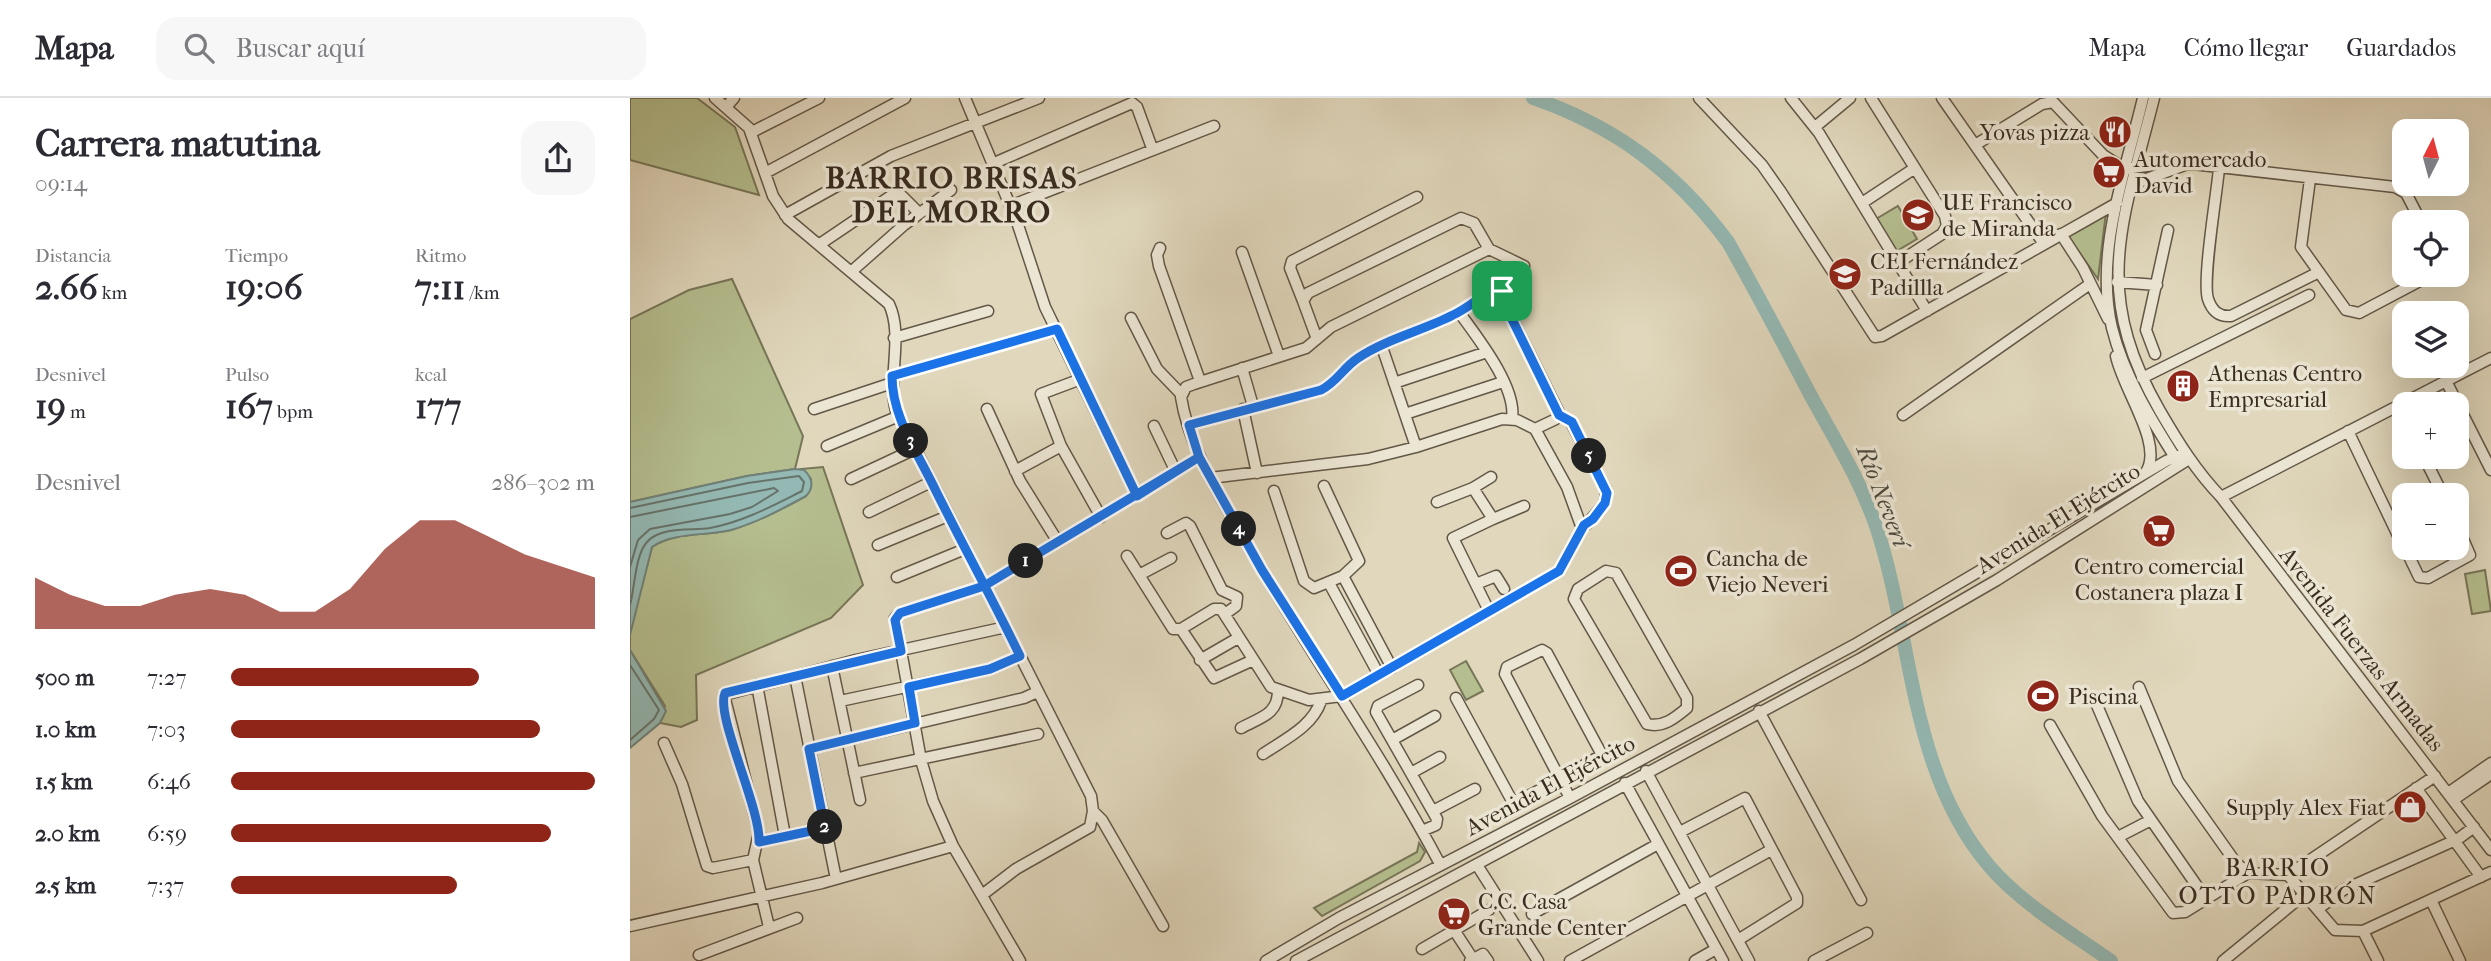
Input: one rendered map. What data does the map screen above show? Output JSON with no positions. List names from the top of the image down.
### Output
{
  "streets": {
    "street": ["Avenida El Ejército", "Avenida Fuerzas Armadas"]
  },
  "crossings": [
    ["Avenida El Ejército", "Avenida Fuerzas Armadas"]
  ],
  "districts": ["BARRIO BRISAS DEL MORRO", "BARRIO OTTO PADRÓN"],
  "water": ["Río Neverí"],
  "places": {
    "restaurant": ["Yovas pizza"],
    "supermarket": ["Automercado David", "Centro comercial Costanera plaza I", "C.C. Casa Grande Center"],
    "school or university": ["UE Francisco de Miranda", "CEI Fernández Padillla"],
    "building": ["Athenas Centro Empresarial"],
    "sports": ["Cancha de Viejo Neveri", "Piscina"],
    "shop": ["Supply Alex Fiat"]
  },
  "north": "top",
  "page": {
    "header": "Mapa",
    "search": "Buscar aquí",
    "nav": ["Mapa", "Cómo llegar", "Guardados"],
    "heading": ["Carrera matutina", "09:14"],
    "map_buttons": ["+", "−"],
    "stats": [
      ["Distancia", "2.66 km"],
      ["Tiempo", "19:06"],
      ["Ritmo", "7:11 /km"],
      ["Desnivel", "19 m"],
      ["Pulso", "167 bpm"],
      ["kcal", "177"]
    ],
    "pins": [
      "3",
      "5",
      "4",
      "1",
      "2"
    ],
    "chart": ["Desnivel", "286–302 m"],
    "list": [
      {
        "name": "500 m",
        "note": "7:27"
      },
      {
        "name": "1.0 km",
        "note": "7:03"
      },
      {
        "name": "1.5 km",
        "note": "6:46"
      },
      {
        "name": "2.0 km",
        "note": "6:59"
      },
      {
        "name": "2.5 km",
        "note": "7:37"
      }
    ]
  }
}
